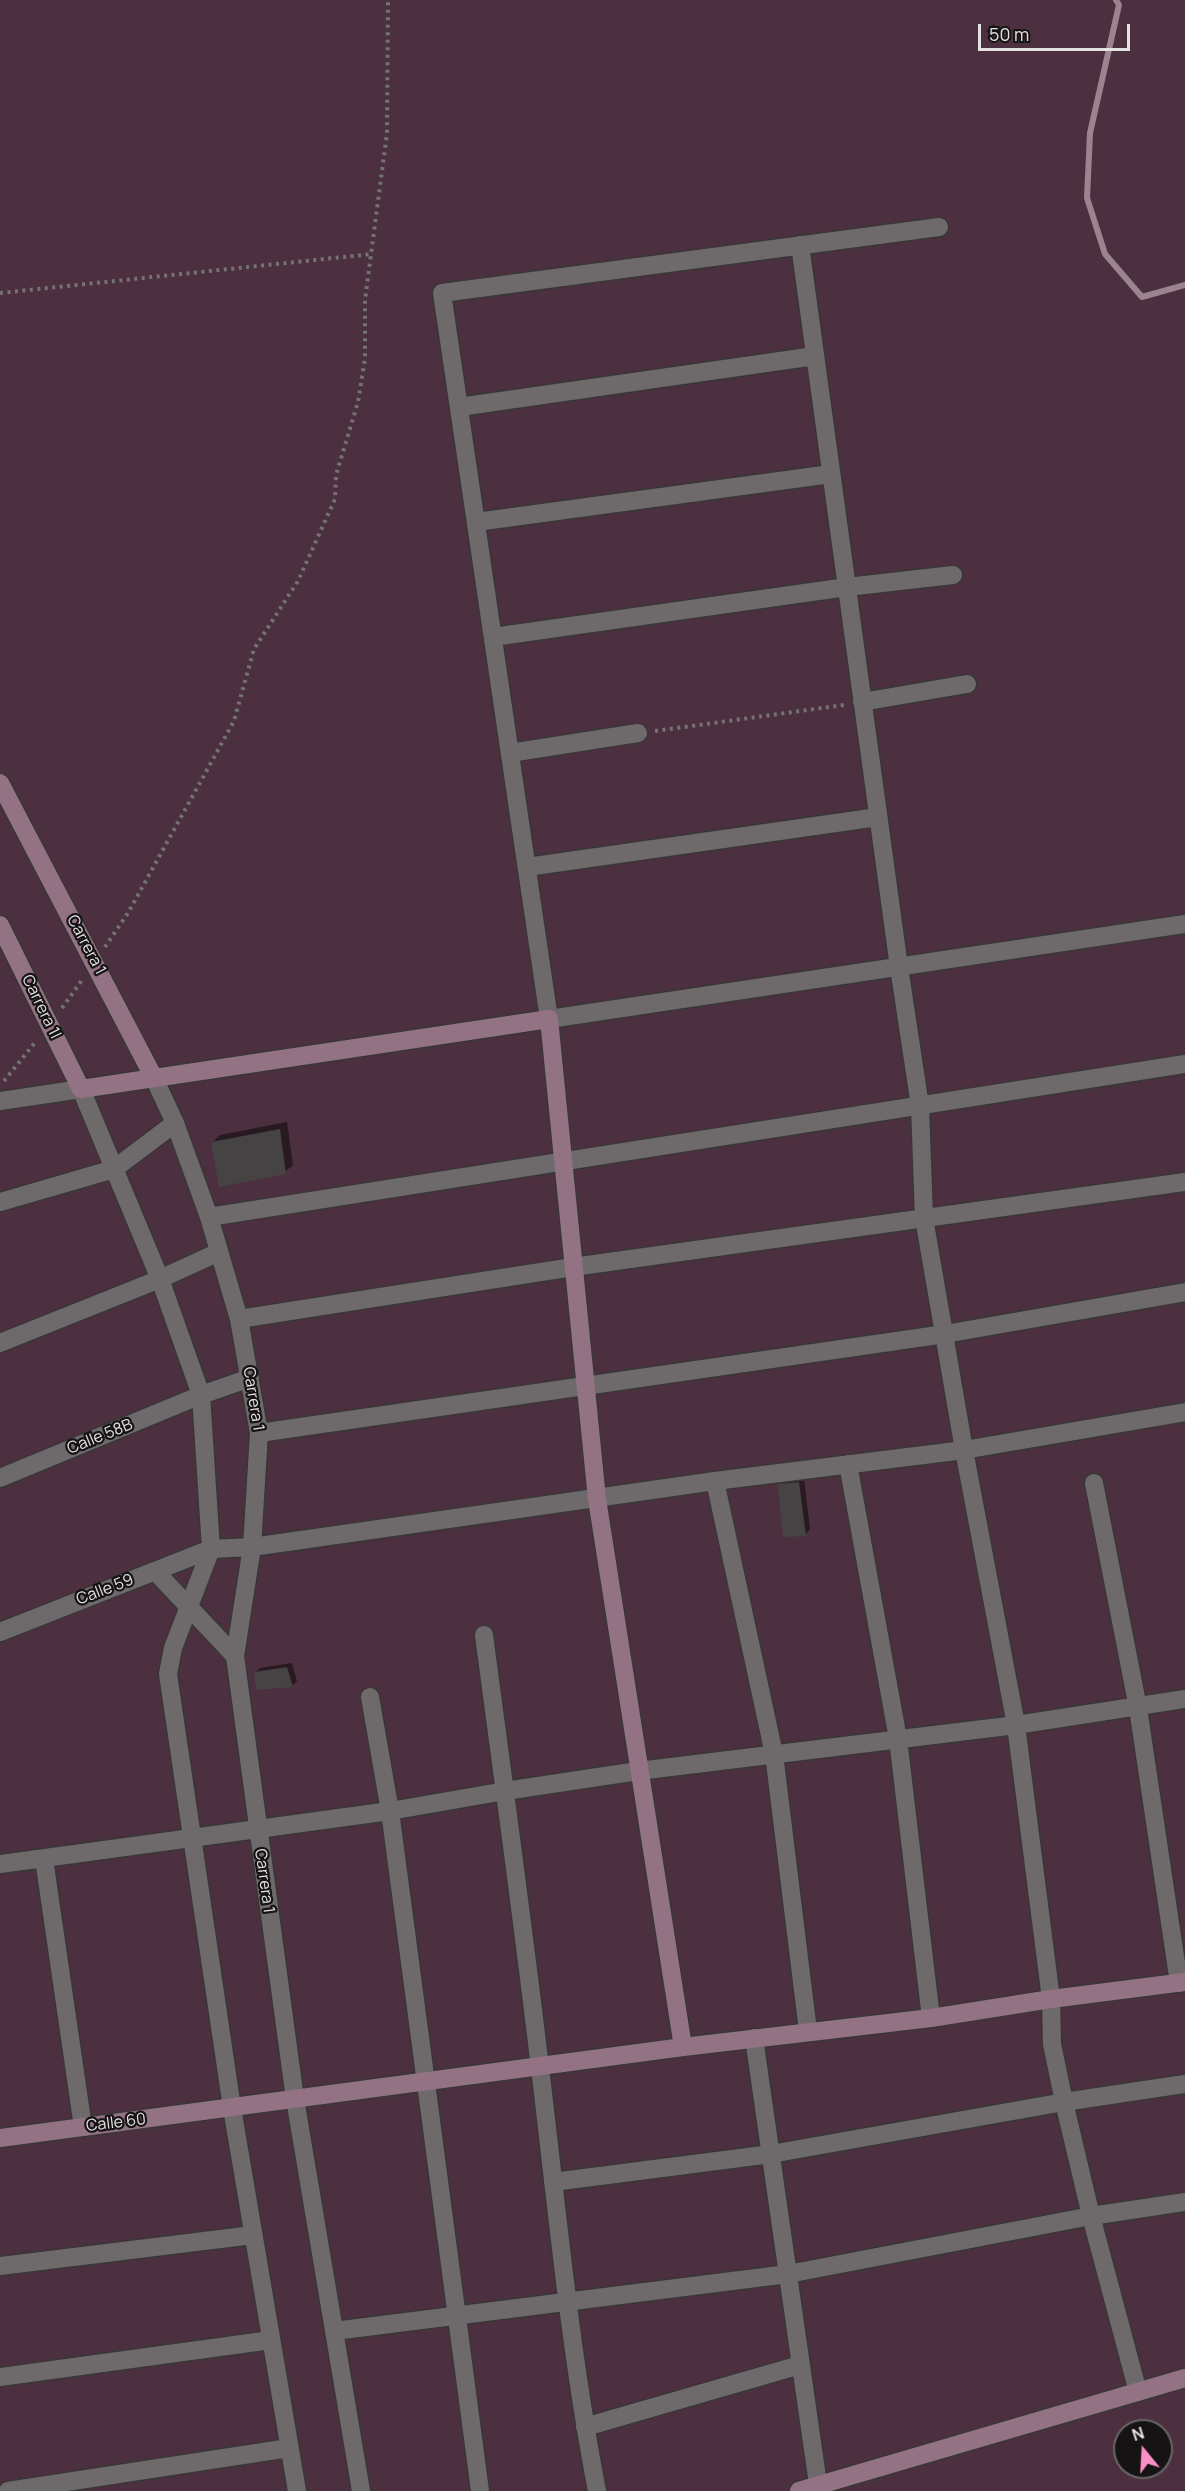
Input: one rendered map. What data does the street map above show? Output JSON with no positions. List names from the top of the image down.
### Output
{
  "streets": {
    "street": [
      "Carrera 1",
      "Carrera 1|",
      "Calle 58B",
      "Calle 59",
      "Calle 60"
    ]
  },
  "crossings": [
    ["Carrera 1", "Calle 58B"],
    ["Carrera 1", "Calle 59"],
    ["Carrera 1", "Calle 60"]
  ],
  "scale_bar": "50 m",
  "north": "top"
}
